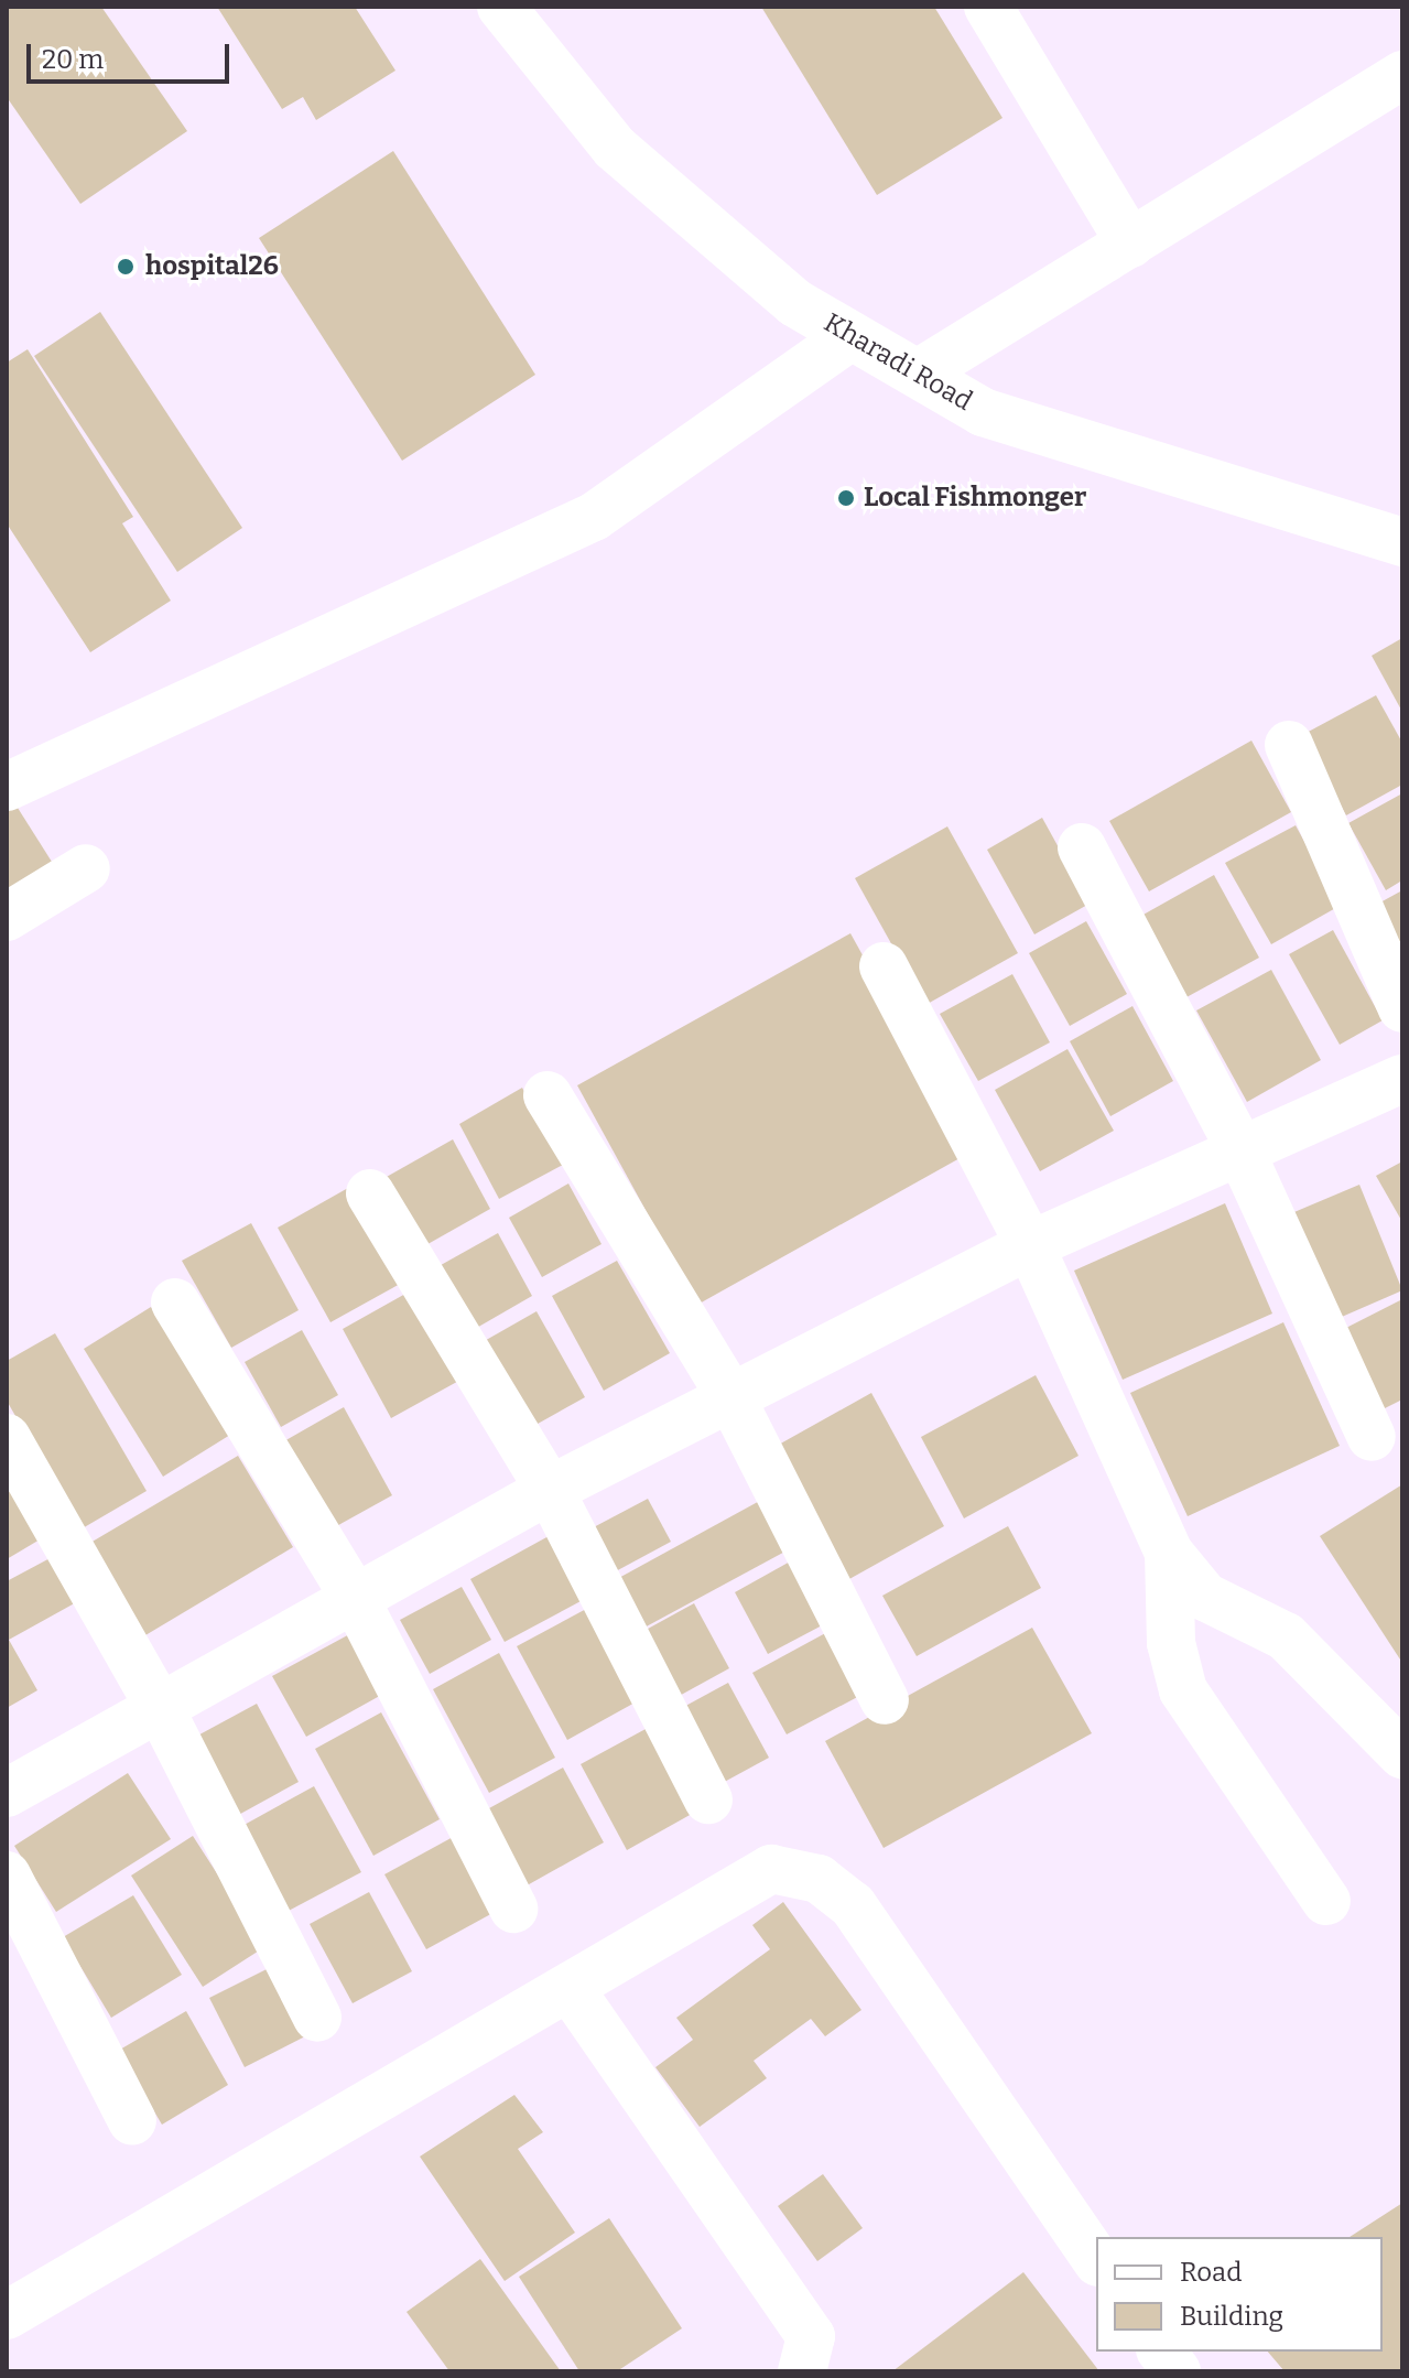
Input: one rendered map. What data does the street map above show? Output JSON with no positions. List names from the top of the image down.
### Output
{
  "streets": {
    "street": ["Kharadi Road"]
  },
  "places": ["hospital26", "Local Fishmonger"],
  "legend": ["Road", "Building"],
  "scale_bar": "20 m"
}
